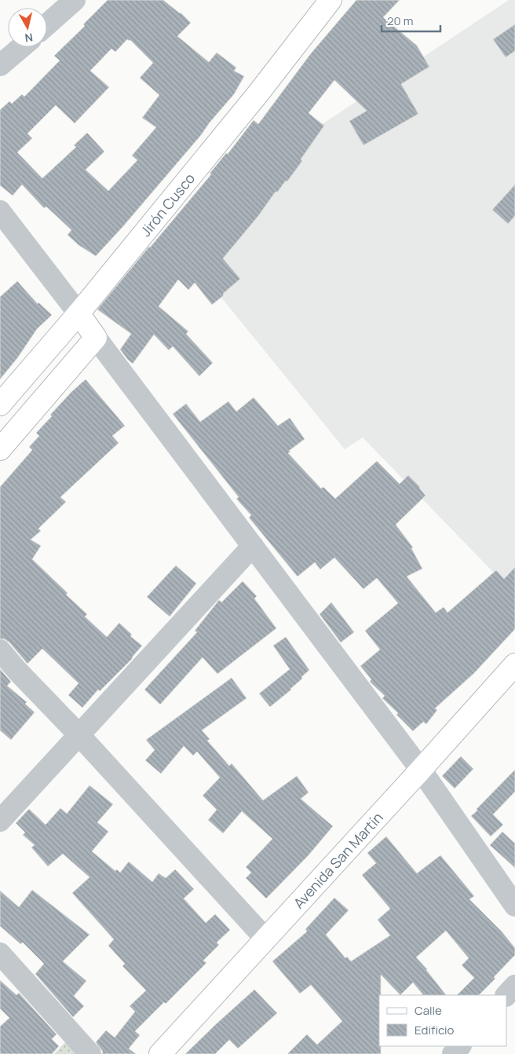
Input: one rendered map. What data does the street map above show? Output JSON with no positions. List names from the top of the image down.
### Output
{
  "streets": {
    "main road": ["Jirón Cusco", "Avenida San Martín"]
  },
  "legend": ["Calle", "Edificio"],
  "scale_bar": "20 m",
  "north": "bottom"
}
